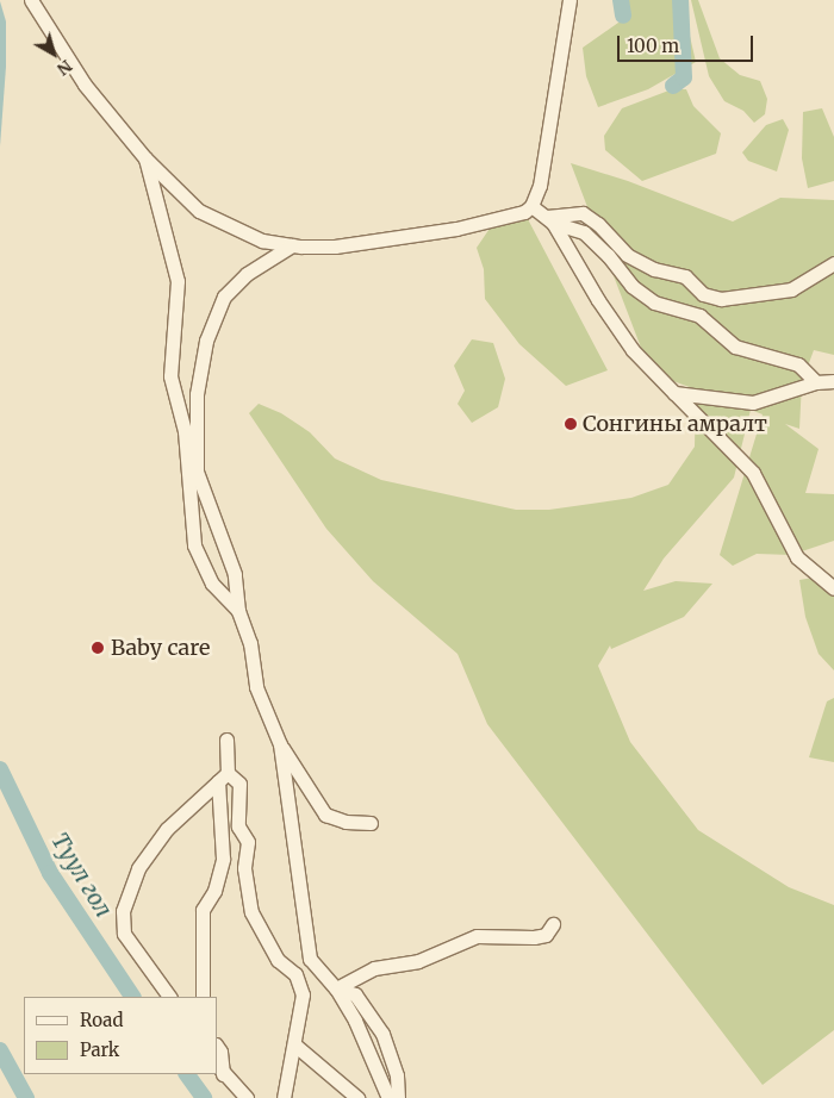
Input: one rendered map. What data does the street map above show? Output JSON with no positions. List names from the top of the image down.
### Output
{
  "water": ["Туул гол"],
  "places": ["Сонгины амралт", "Baby care"],
  "legend": ["Road", "Park"],
  "scale_bar": "100 m",
  "north": "bottom right"
}
